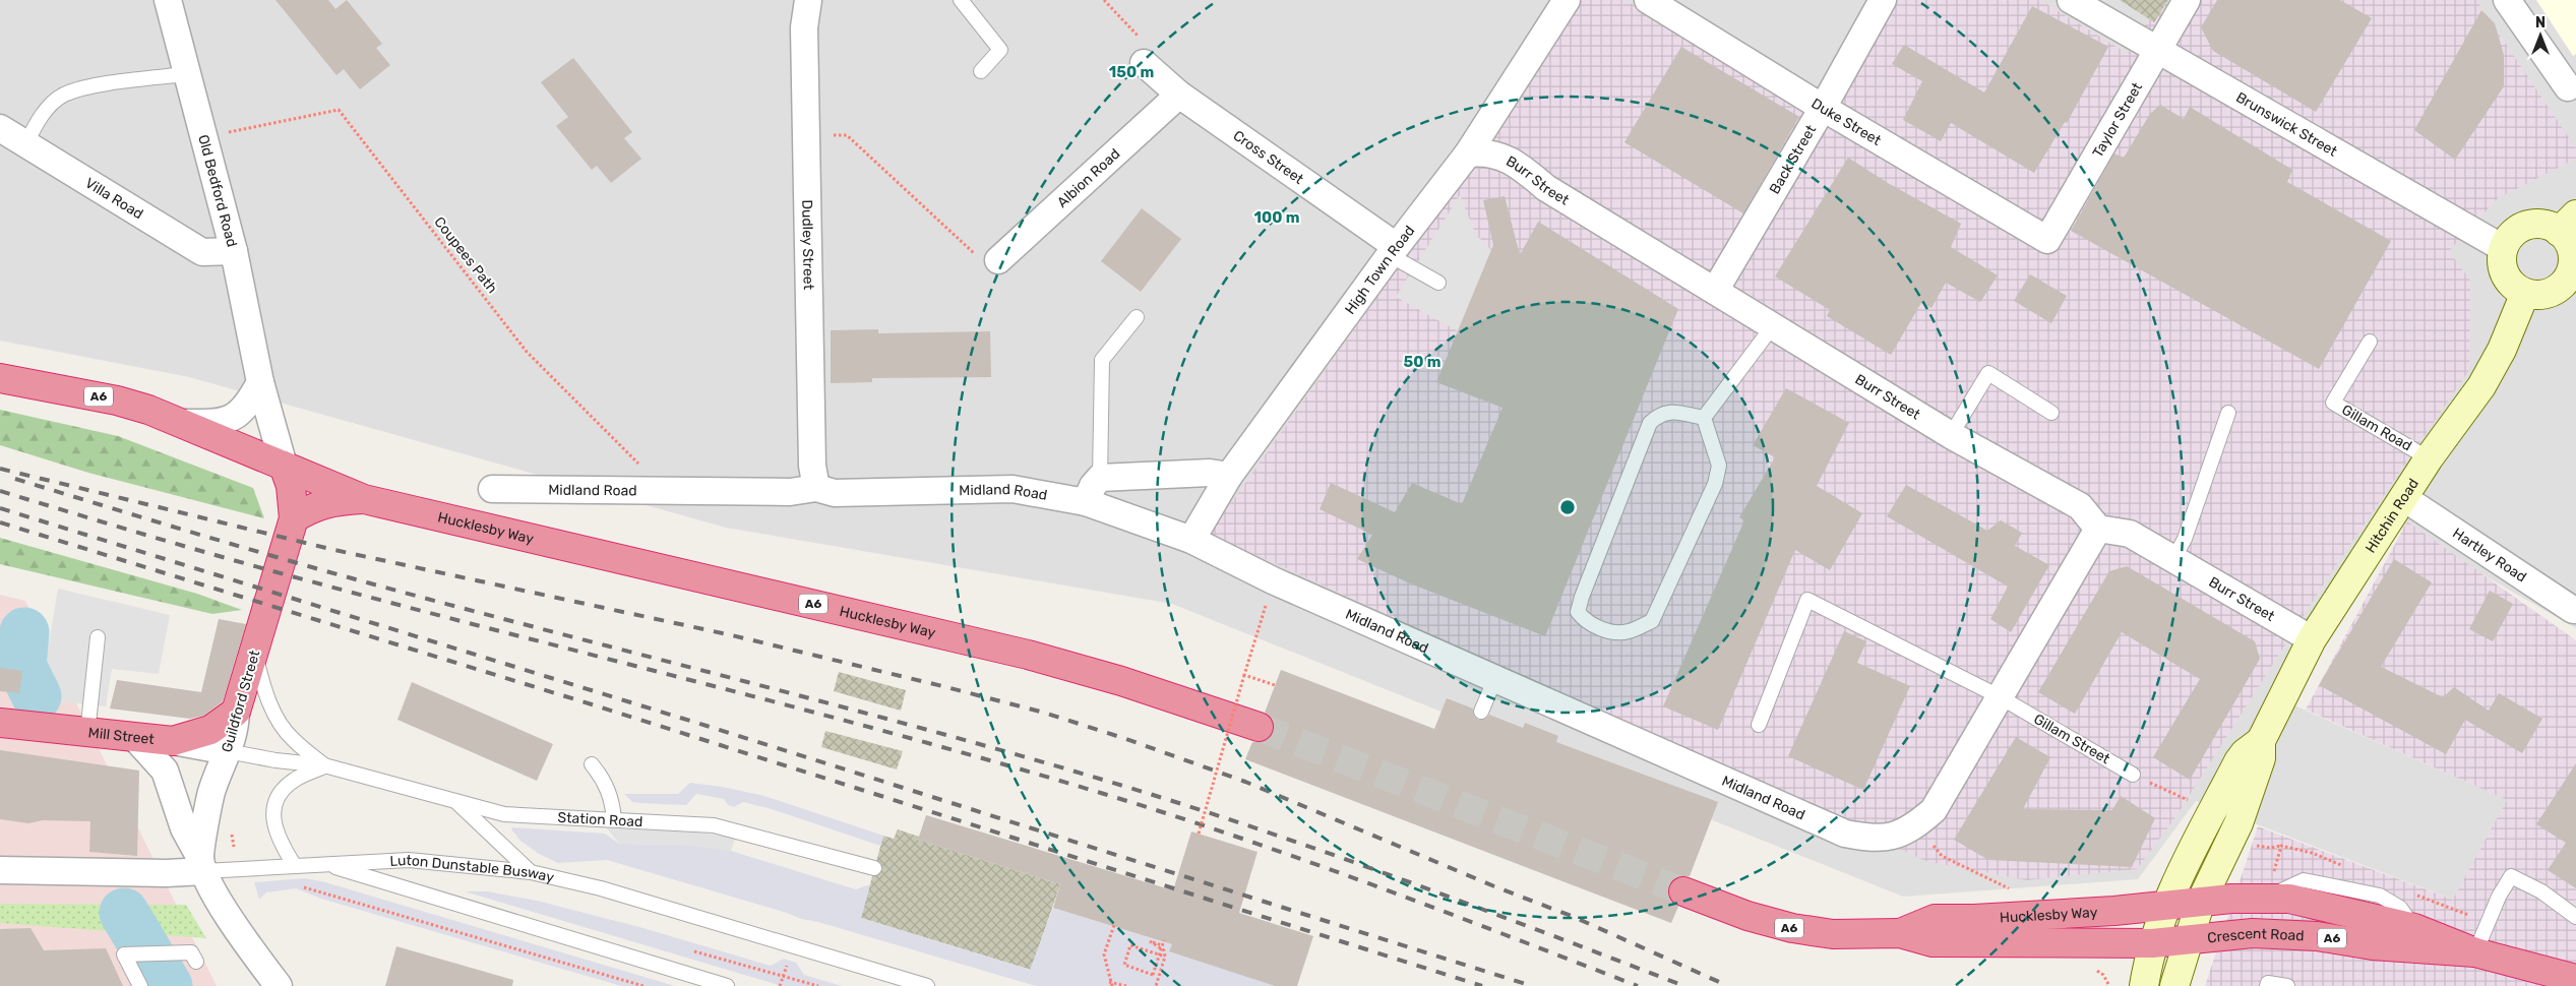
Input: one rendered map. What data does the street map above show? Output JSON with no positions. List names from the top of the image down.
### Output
{
  "streets": {
    "highway": [
      "A6",
      "Hucklesby Way",
      "Guildford Street",
      "Mill Street",
      "Crescent Road"
    ],
    "street": [
      "Taylor Street",
      "Duke Street",
      "Brunswick Street",
      "Cross Street",
      "Back Street",
      "Albion Road",
      "Burr Street",
      "Old Bedford Road",
      "Villa Road",
      "Dudley Street",
      "High Town Road",
      "Midland Road",
      "Hitchin Road",
      "Hartley Road",
      "Station Road",
      "Luton Dunstable Busway"
    ],
    "lane": ["Gillam Road", "Gillam Street"],
    "path": ["Coupees Path"]
  },
  "crossings": [
    ["Taylor Street", "Duke Street"],
    ["Taylor Street", "Brunswick Street"],
    ["Duke Street", "Back Street"],
    ["Brunswick Street", "Hitchin Road"],
    ["Cross Street", "Albion Road"],
    ["Cross Street", "High Town Road"],
    ["Back Street", "Burr Street"],
    ["Burr Street", "High Town Road"],
    ["Burr Street", "Midland Road"],
    ["Burr Street", "Hitchin Road"],
    ["Old Bedford Road", "Villa Road"],
    ["Old Bedford Road", "A6"],
    ["Old Bedford Road", "Hucklesby Way"],
    ["Old Bedford Road", "Guildford Street"],
    ["Dudley Street", "Midland Road"],
    ["Coupees Path", "Midland Road"],
    ["High Town Road", "Midland Road"],
    ["A6", "Hucklesby Way"],
    ["A6", "Guildford Street"],
    ["Gillam Road", "Hitchin Road"],
    ["Midland Road", "Gillam Street"],
    ["Hitchin Road", "Hucklesby Way"],
    ["Hitchin Road", "Hartley Road"],
    ["Hitchin Road", "Crescent Road"],
    ["Hucklesby Way", "Guildford Street"],
    ["Hucklesby Way", "Crescent Road"],
    ["Guildford Street", "Mill Street"],
    ["Guildford Street", "Station Road"],
    ["Guildford Street", "Luton Dunstable Busway"],
    ["Mill Street", "Station Road"]
  ],
  "north": "top",
  "rings": ["150 m", "100 m", "50 m"]
}
